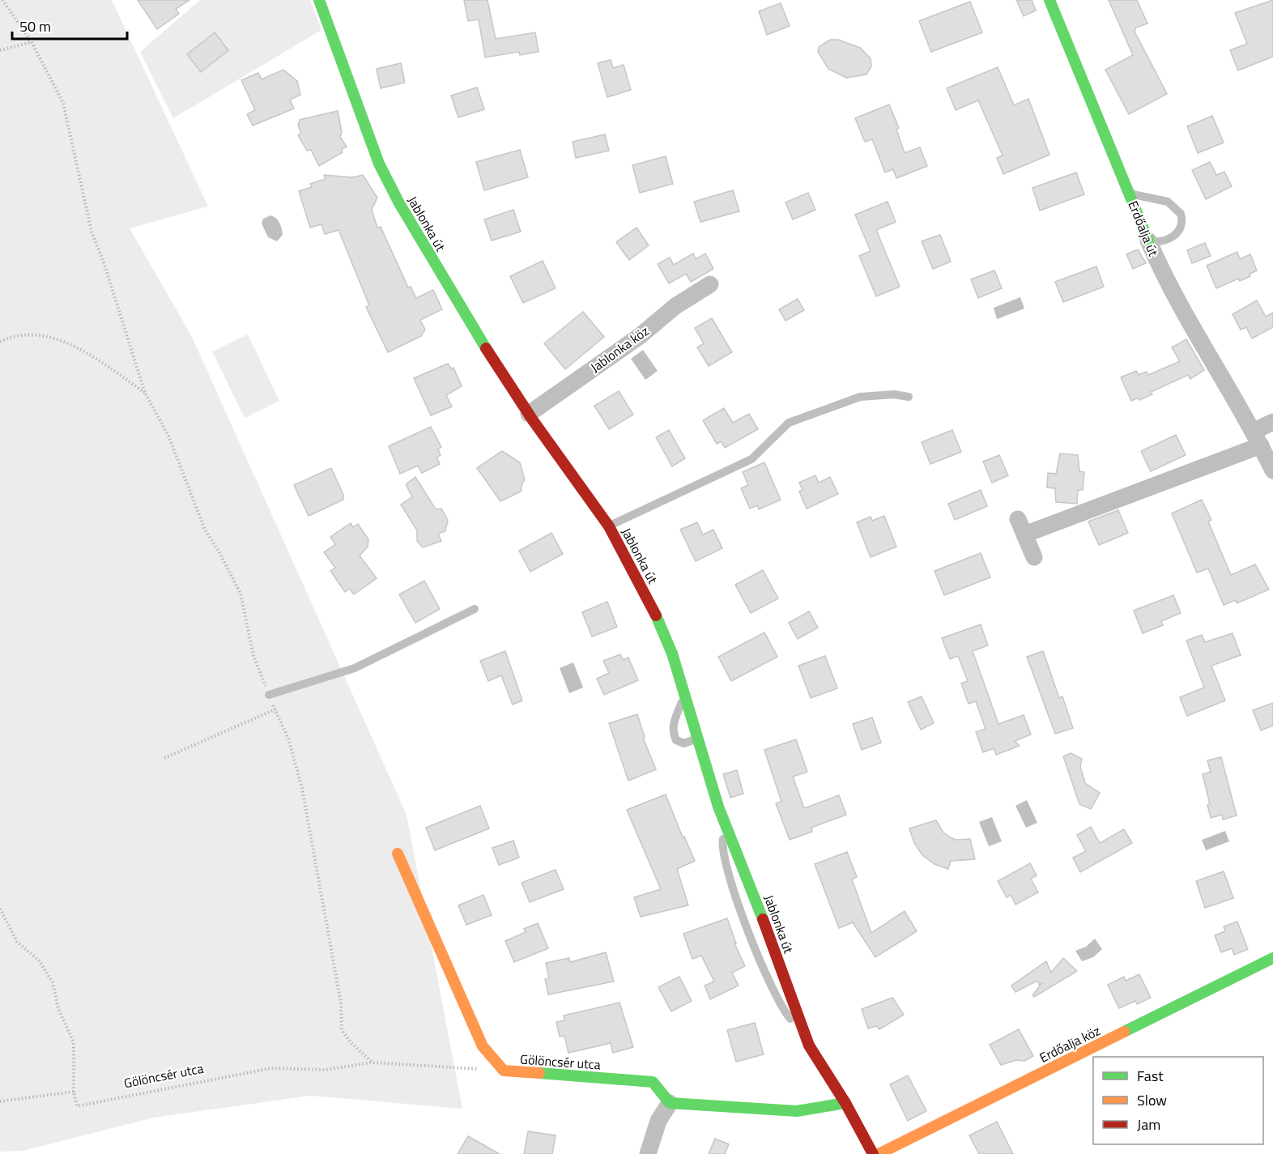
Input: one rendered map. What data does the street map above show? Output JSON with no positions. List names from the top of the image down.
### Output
{
  "streets": {
    "street": [
      "Jablonka út",
      "Erdőalja út",
      "Jablonka köz",
      "Erdőalja köz",
      "Gölöncsér utca"
    ]
  },
  "crossings": [
    ["Jablonka út", "Jablonka köz"]
  ],
  "legend": ["Fast", "Slow", "Jam"],
  "scale_bar": "50 m"
}
